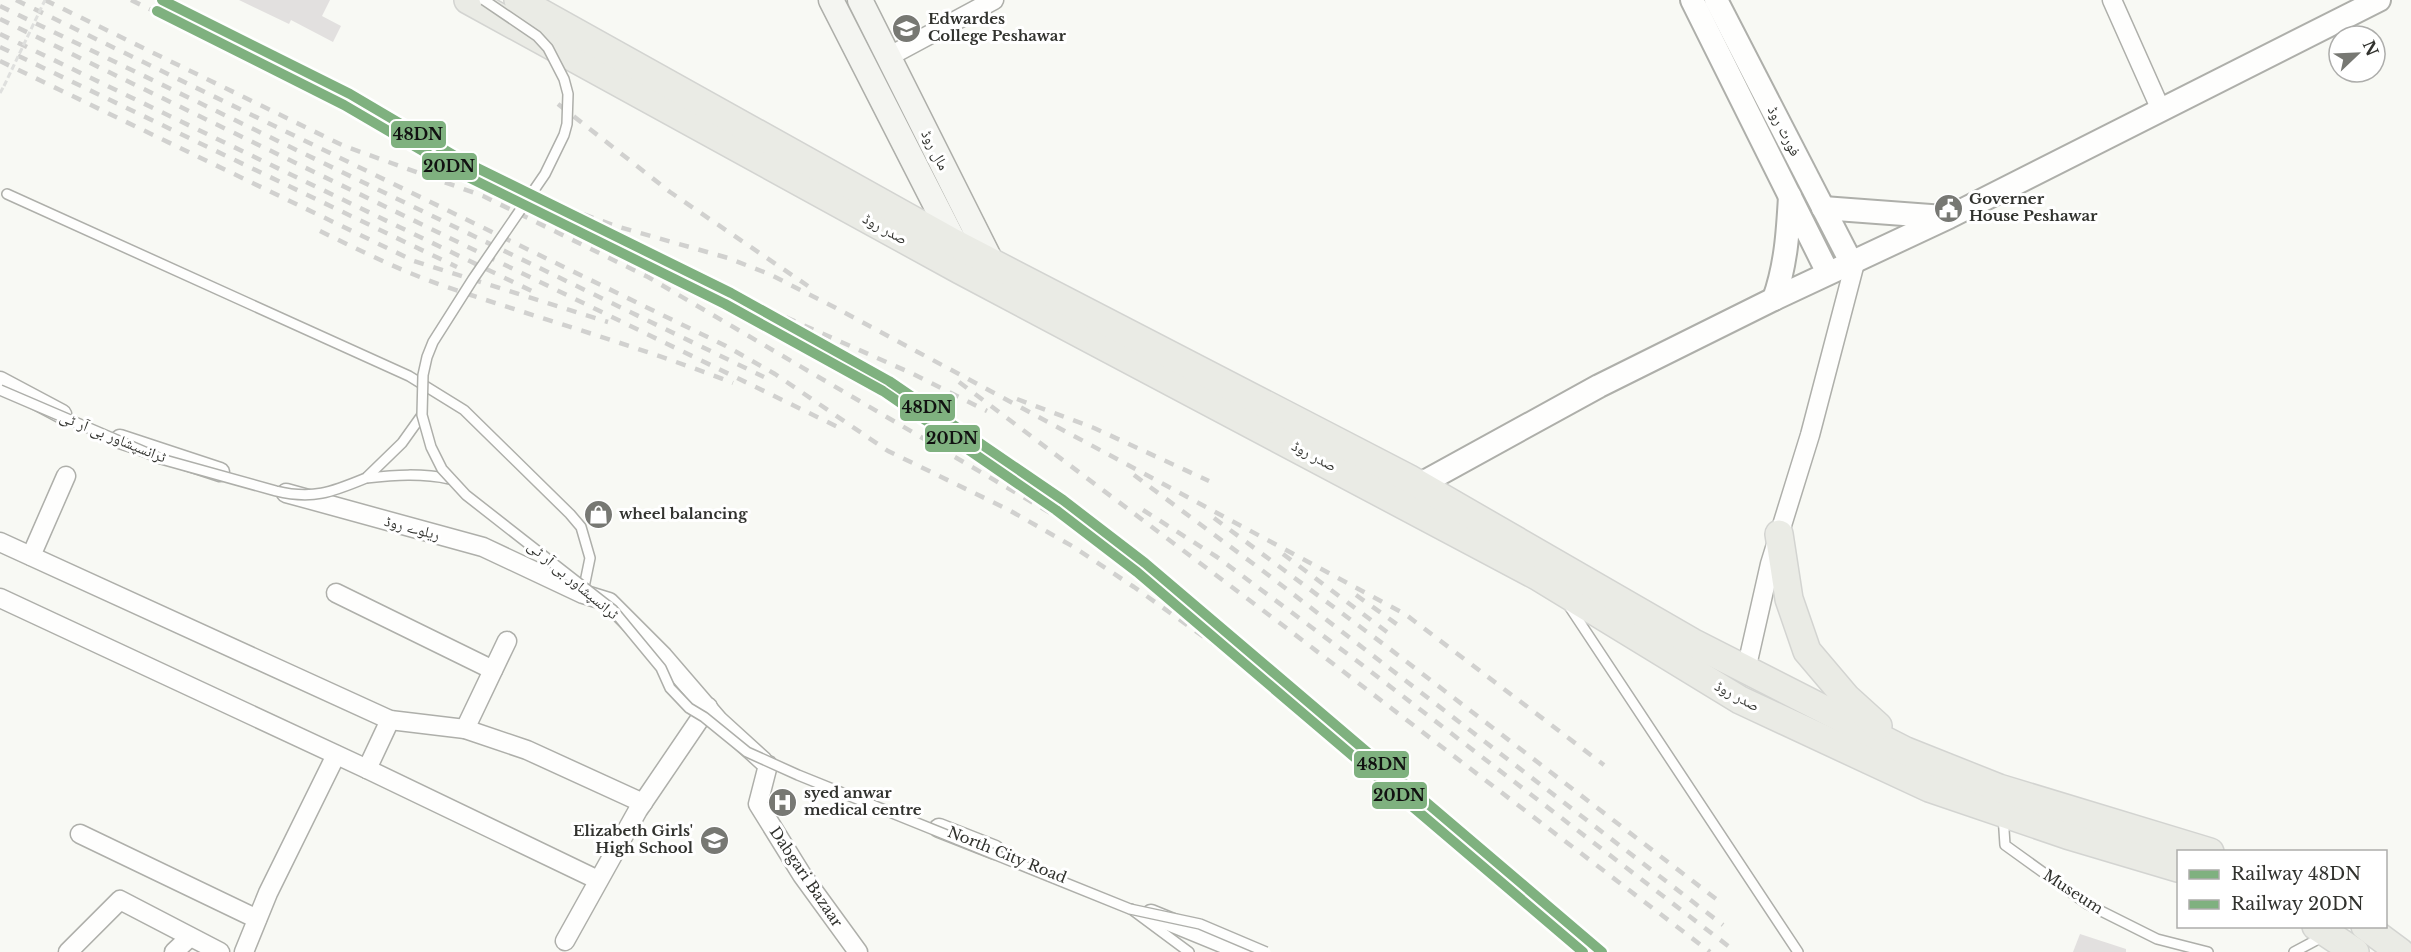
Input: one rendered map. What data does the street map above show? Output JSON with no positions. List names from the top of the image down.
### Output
{
  "streets": {
    "main road": ["مال روڈ", "صدر روڈ"],
    "street": [
      "فورٹ روڈ",
      "ریلوے روڈ",
      "North City Road",
      "Dabgari Bazaar"
    ],
    "lane": ["ٹرانسپشاور بی آر ٹی", "Museum"]
  },
  "crossings": [
    ["مال روڈ", "صدر روڈ"],
    ["صدر روڈ", "Museum"],
    ["ریلوے روڈ", "North City Road"],
    ["ریلوے روڈ", "Dabgari Bazaar"],
    ["North City Road", "Dabgari Bazaar"]
  ],
  "places": {
    "school or university": ["Edwardes College Peshawar", "Elizabeth Girls' High School"],
    "public building": ["Governer House Peshawar"],
    "shop": ["wheel balancing"],
    "hospital": ["syed anwar medical centre"]
  },
  "lines": ["rail line 48DN", "rail line 20DN"],
  "legend": ["Railway 48DN", "Railway 20DN"],
  "north": "top right"
}
